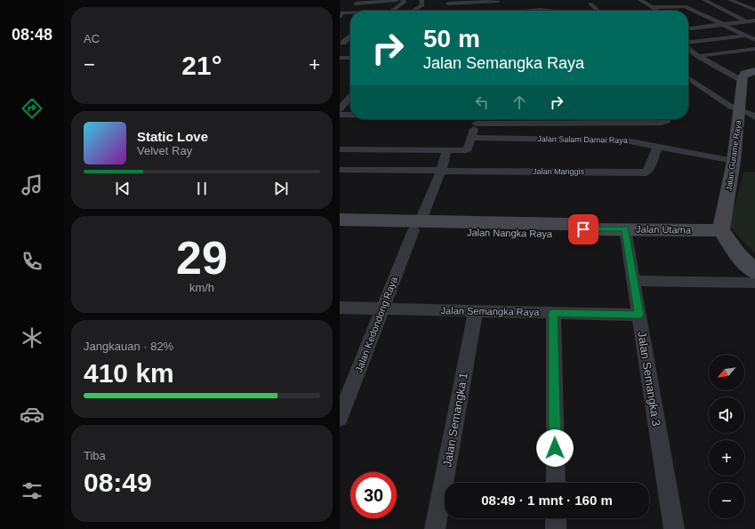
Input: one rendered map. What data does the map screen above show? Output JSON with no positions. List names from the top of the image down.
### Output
{
  "streets": {
    "street": [
      "Jalan Salam Damai Raya",
      "Jalan Gurame Raya",
      "Jalan Manggis",
      "Jalan Utama",
      "Jalan Nangka Raya",
      "Jalan Semangka Raya",
      "Jalan Kedondong Raya",
      "Jalan Semangka 3",
      "Jalan Semangka 1"
    ]
  },
  "crossings": [
    ["Jalan Salam Damai Raya", "Jalan Gurame Raya"],
    ["Jalan Salam Damai Raya", "Jalan Manggis"],
    ["Jalan Gurame Raya", "Jalan Utama"],
    ["Jalan Utama", "Jalan Nangka Raya"],
    ["Jalan Utama", "Jalan Semangka 3"],
    ["Jalan Nangka Raya", "Jalan Kedondong Raya"],
    ["Jalan Semangka Raya", "Jalan Kedondong Raya"],
    ["Jalan Semangka Raya", "Jalan Semangka 3"],
    ["Jalan Semangka Raya", "Jalan Semangka 1"]
  ],
  "north": "bottom left",
  "page": {
    "tabs": "08:48",
    "tile": [
      "AC",
      ["29", "km/h"],
      ["Jangkauan · 82%", "410 km"],
      ["Tiba", "08:49"]
    ],
    "turn": ["50 m", "Jalan Semangka Raya"],
    "heat": ["−", "21°", "+"],
    "song": ["Static Love", "Velvet Ray"],
    "map_buttons": ["+", "−"],
    "limit": "30",
    "trip": "08:49 · 1 mnt · 160 m"
  }
}
